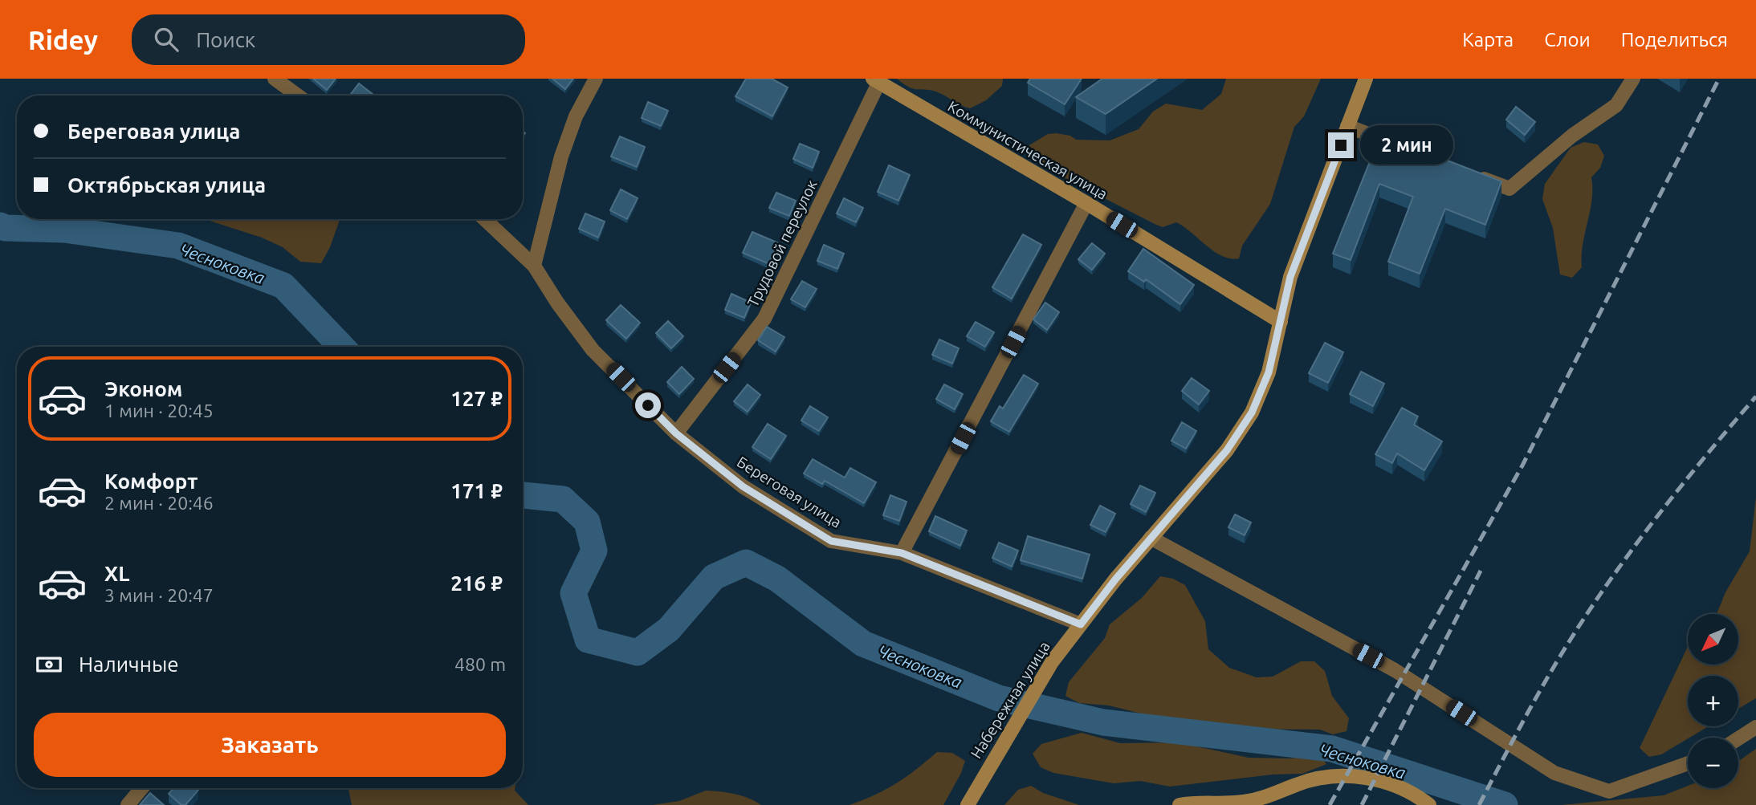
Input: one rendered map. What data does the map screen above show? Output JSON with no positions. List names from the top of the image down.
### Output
{
  "streets": {
    "street": [
      "Коммунистическая улица",
      "Трудовой переулок",
      "Береговая улица",
      "Набережная улица"
    ]
  },
  "crossings": [
    ["Коммунистическая улица", "Трудовой переулок"],
    ["Коммунистическая улица", "Набережная улица"],
    ["Трудовой переулок", "Береговая улица"],
    ["Береговая улица", "Набережная улица"]
  ],
  "water": ["Чесноковка"],
  "north": "bottom left",
  "page": {
    "header": "Ridey",
    "search": "Поиск",
    "nav": ["Карта", "Слои", "Поделиться"],
    "banner": ["Береговая улица", "Октябрьская улица"],
    "bubble": "2 мин",
    "list": [
      {
        "name": "Эконом",
        "note": "1 мин · 20:45",
        "value": "127 ₽"
      },
      {
        "name": "Комфорт",
        "note": "2 мин · 20:46",
        "value": "171 ₽"
      },
      {
        "name": "XL",
        "note": "3 мин · 20:47",
        "value": "216 ₽"
      }
    ],
    "map_buttons": ["+", "−"],
    "pay": ["Наличные", "480 m"],
    "buttons": "Заказать"
  }
}
